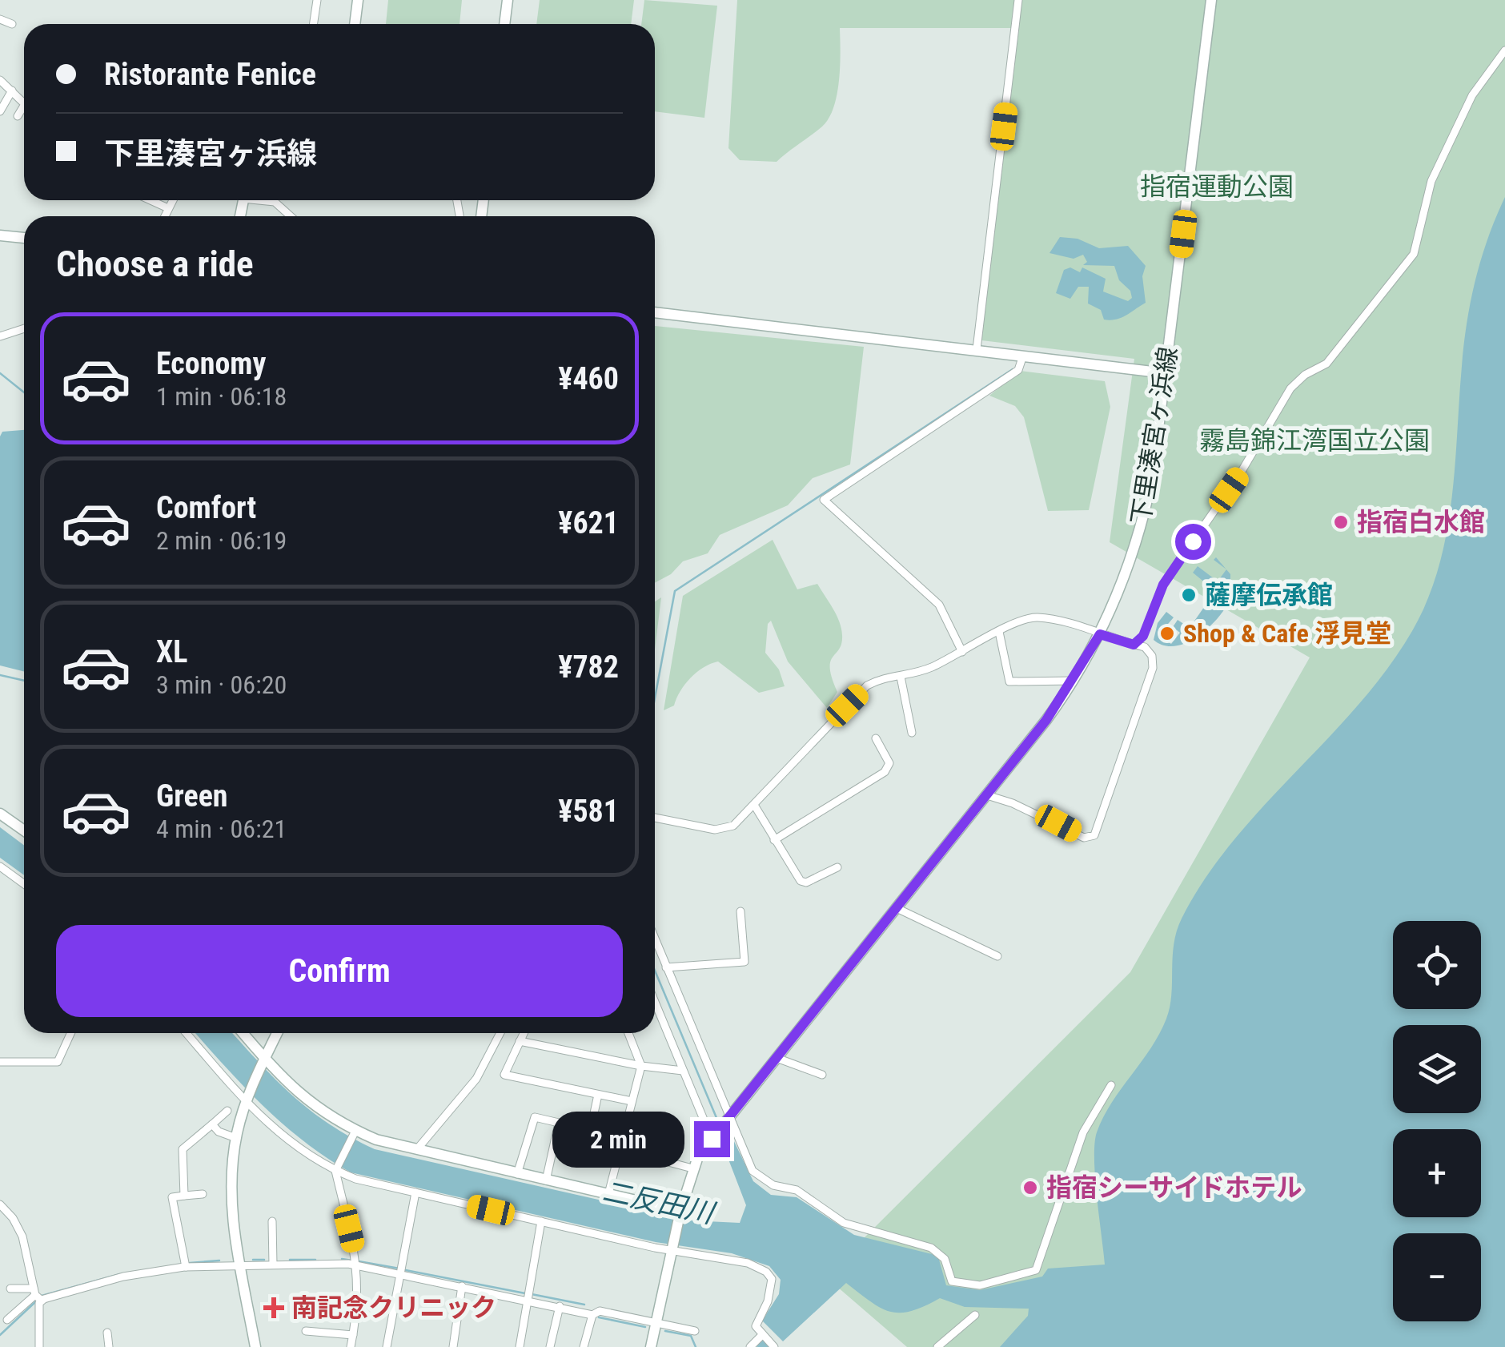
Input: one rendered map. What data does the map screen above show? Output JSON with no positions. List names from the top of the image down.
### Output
{
  "streets": {
    "street": ["下里湊宮ヶ浜線"]
  },
  "water": ["二反田川"],
  "parks": ["指宿運動公園", "霧島錦江湾国立公園"],
  "places": {
    "other": [
      "指宿白水館",
      "薩摩伝承館",
      "Shop & Cafe 浮見堂",
      "指宿シーサイドホテル"
    ],
    "health": ["南記念クリニック"]
  },
  "page": {
    "banner": ["Ristorante Fenice", "下里湊宮ヶ浜線"],
    "heading": "Choose a ride",
    "list": [
      {
        "name": "Economy",
        "note": "1 min · 06:18",
        "value": "¥460"
      },
      {
        "name": "Comfort",
        "note": "2 min · 06:19",
        "value": "¥621"
      },
      {
        "name": "XL",
        "note": "3 min · 06:20",
        "value": "¥782"
      },
      {
        "name": "Green",
        "note": "4 min · 06:21",
        "value": "¥581"
      }
    ],
    "buttons": "Confirm",
    "map_buttons": ["+", "−"],
    "bubble": "2 min"
  }
}
